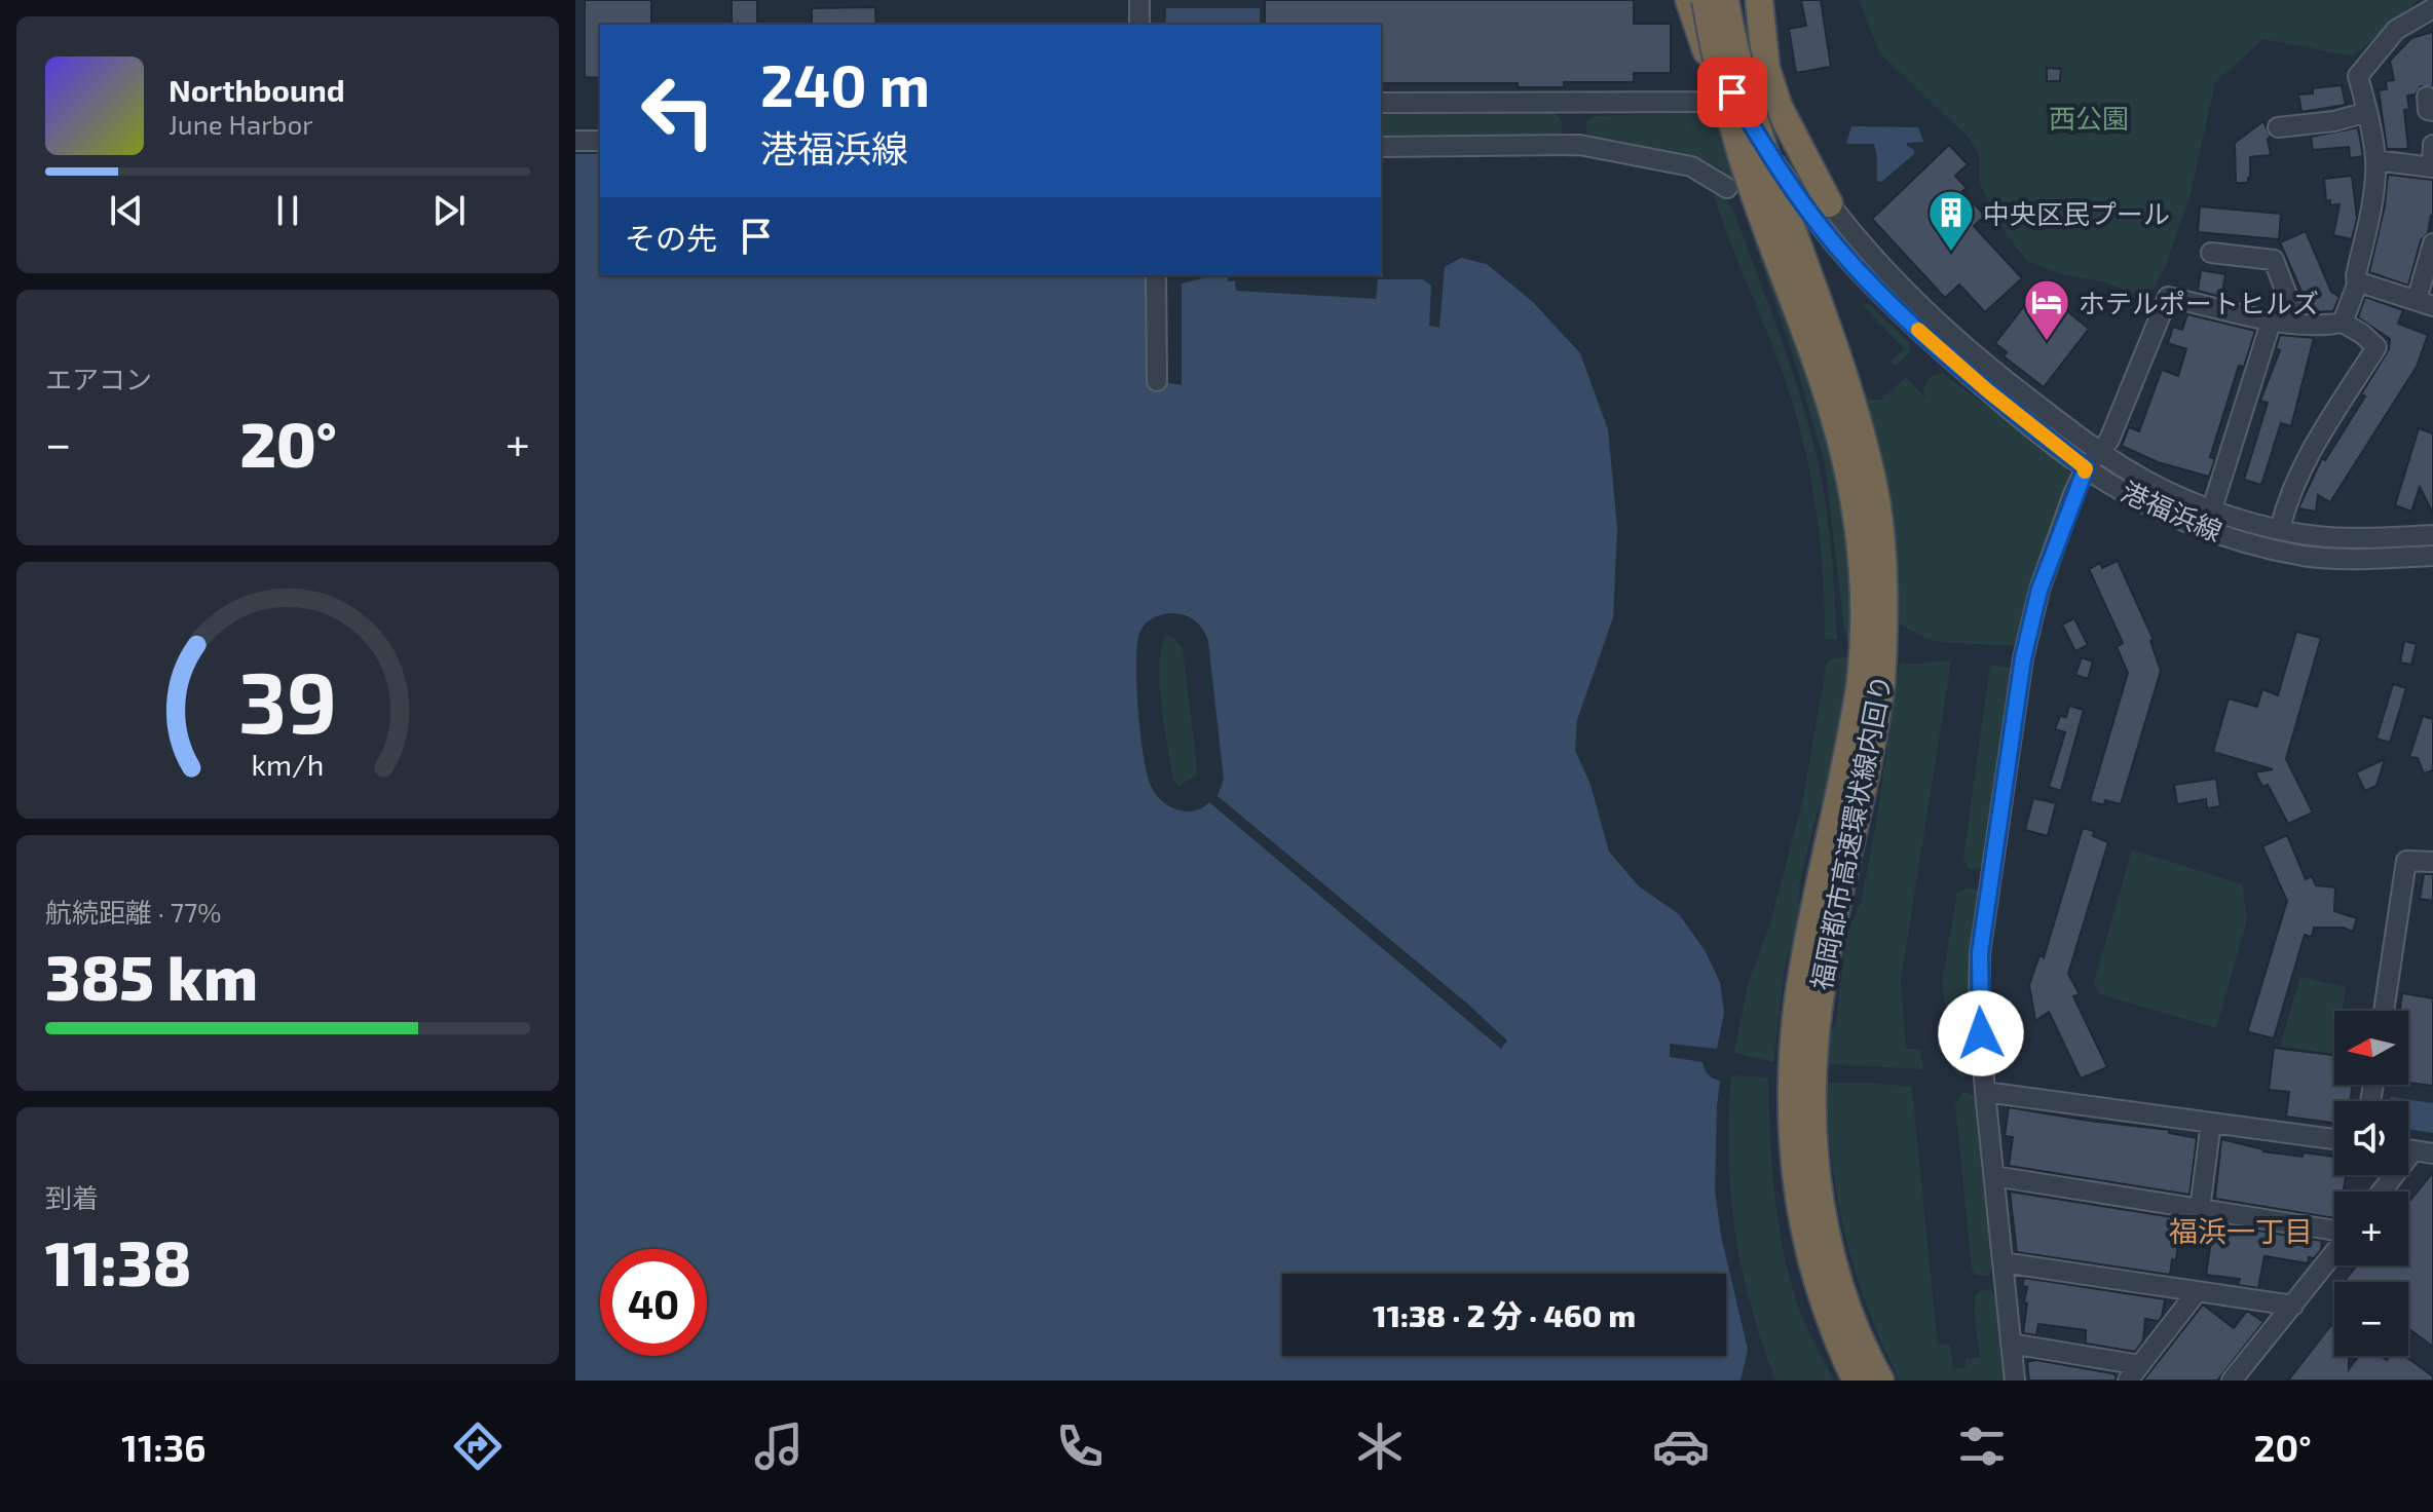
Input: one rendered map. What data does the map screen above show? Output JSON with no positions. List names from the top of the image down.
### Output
{
  "streets": {
    "highway": ["福岡都市高速環状線内回り"],
    "street": ["港福浜線"]
  },
  "crossings": [
    ["港福浜線", "福岡都市高速環状線内回り"]
  ],
  "districts": ["福浜一丁目"],
  "parks": ["西公園"],
  "places": {
    "building": ["中央区民プール"],
    "hotel": ["ホテルポートヒルズ"]
  },
  "north": "left",
  "page": {
    "turn": ["240 m", "港福浜線"],
    "song": ["Northbound", "June Harbor"],
    "then": "その先",
    "tile": [
      "エアコン",
      ["航続距離 · 77%", "385 km"],
      ["到着", "11:38"]
    ],
    "heat": ["−", "20°", "+"],
    "map_buttons": ["+", "−"],
    "limit": "40",
    "trip": "11:38 · 2 分 · 460 m",
    "tabs": ["11:36", "20°"],
    "gauge": ["39", "km/h"]
  }
}
